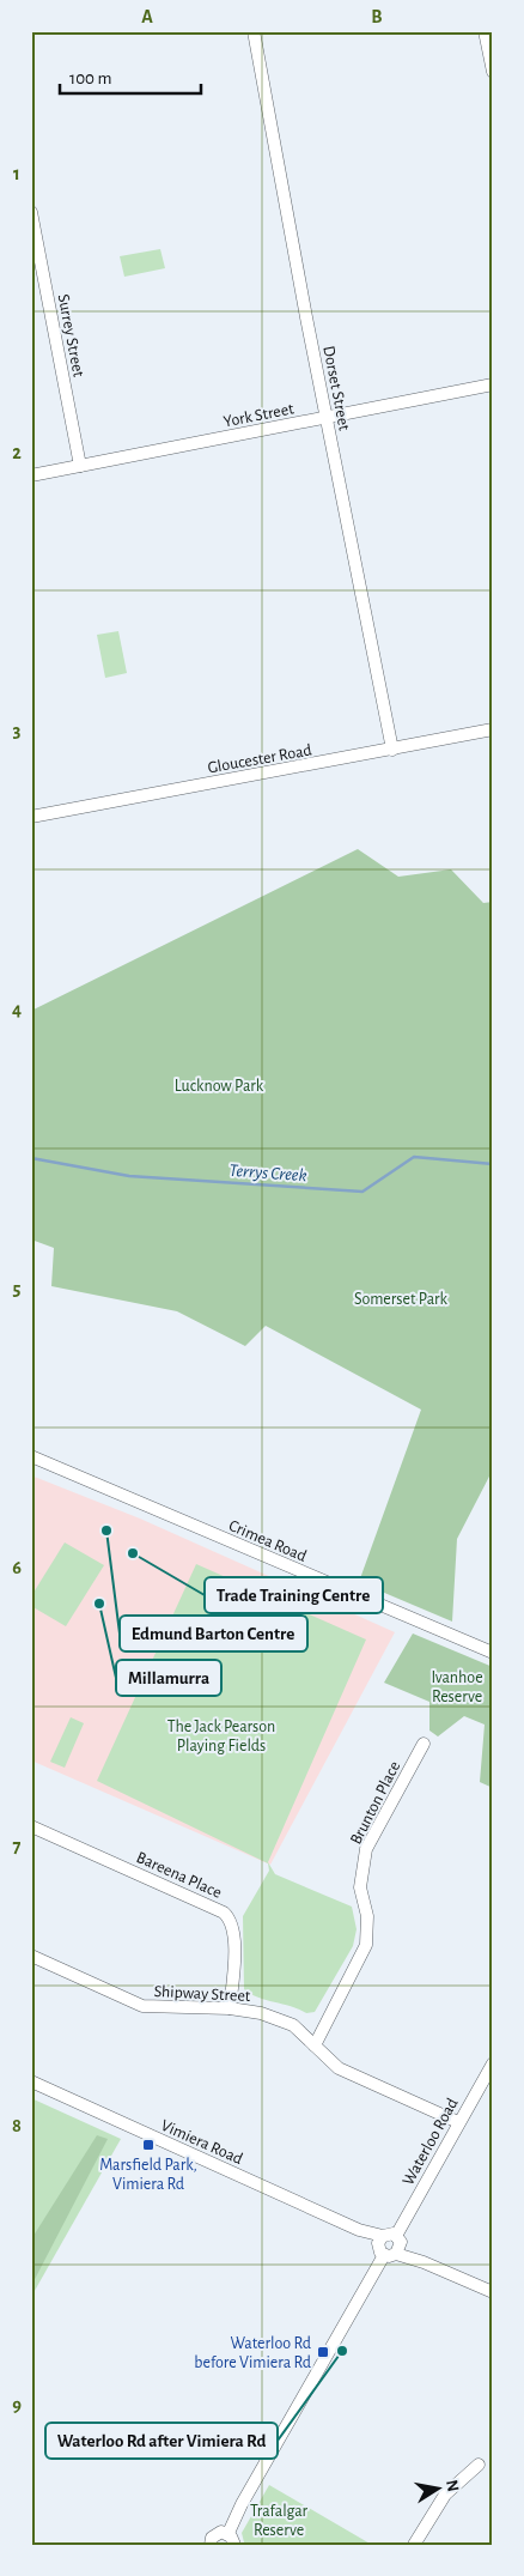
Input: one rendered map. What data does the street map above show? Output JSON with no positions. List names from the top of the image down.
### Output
{
  "streets": {
    "street": [
      "Surrey Street",
      "Dorset Street",
      "York Street",
      "Gloucester Road",
      "Crimea Road",
      "Brunton Place",
      "Bareena Place",
      "Shipway Street",
      "Vimiera Road",
      "Waterloo Road"
    ]
  },
  "crossings": [
    ["Surrey Street", "York Street"],
    ["Dorset Street", "York Street"],
    ["Dorset Street", "Gloucester Road"],
    ["Brunton Place", "Shipway Street"],
    ["Bareena Place", "Shipway Street"],
    ["Shipway Street", "Waterloo Road"]
  ],
  "water": ["Terrys Creek"],
  "parks": [
    "Lucknow Park",
    "Somerset Park",
    "Ivanhoe Reserve",
    "The Jack Pearson Playing Fields",
    "Trafalgar Reserve"
  ],
  "places": {
    "other": [
      "Edmund Barton Centre",
      "Trade Training Centre",
      "Millamurra",
      "Waterloo Rd after Vimiera Rd"
    ],
    "transit": ["Marsfield Park, Vimiera Rd", "Waterloo Rd before Vimiera Rd"]
  },
  "scale_bar": "100 m",
  "north": "right",
  "grid": {
    "columns": ["A", "B"],
    "rows": [
      "1",
      "2",
      "3",
      "4",
      "5",
      "6",
      "7",
      "8",
      "9"
    ]
  }
}
